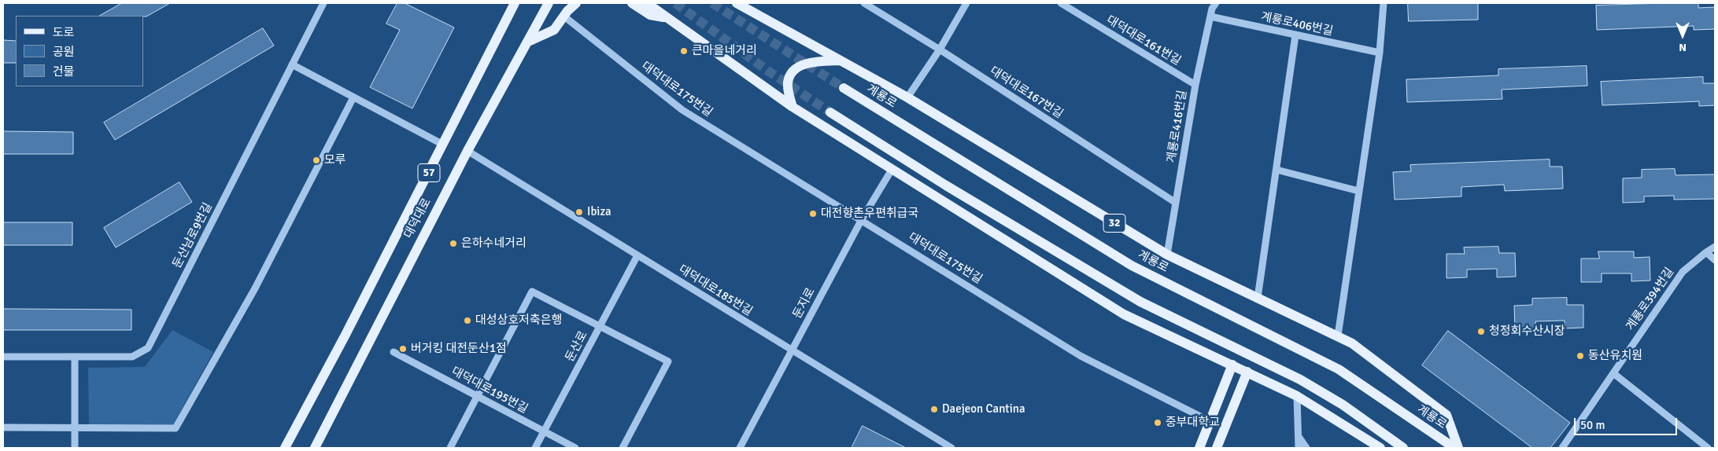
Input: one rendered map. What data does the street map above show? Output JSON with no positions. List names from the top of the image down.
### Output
{
  "streets": {
    "main road": [
      "계룡로",
      "57",
      "대덕대로",
      "32"
    ],
    "street": [
      "계룡로406번길",
      "대덕대로161번길",
      "대덕대로175번길",
      "대덕대로167번길",
      "계룡로416번길",
      "둔산남로9번길",
      "대덕대로185번길",
      "계룡로394번길",
      "둔지로",
      "둔산로",
      "대덕대로195번길"
    ]
  },
  "crossings": [
    ["계룡로406번길", "계룡로416번길"],
    ["대덕대로161번길", "계룡로416번길"],
    ["대덕대로175번길", "둔지로"],
    ["대덕대로167번길", "계룡로416번길"],
    ["계룡로416번길", "32"],
    ["대덕대로", "대덕대로185번길"],
    ["대덕대로185번길", "둔지로"],
    ["대덕대로185번길", "둔산로"],
    ["둔산로", "대덕대로195번길"]
  ],
  "places": [
    "큰마을네거리",
    "모루",
    "Ibiza",
    "대전향촌우편취급국",
    "은하수네거리",
    "대성상호저축은행",
    "청정회수산시장",
    "버거킹 대전둔산1점",
    "동산유치원",
    "Daejeon Cantina",
    "중부대학교"
  ],
  "legend": ["도로", "공원", "건물"],
  "scale_bar": "50 m",
  "north": "bottom"
}
